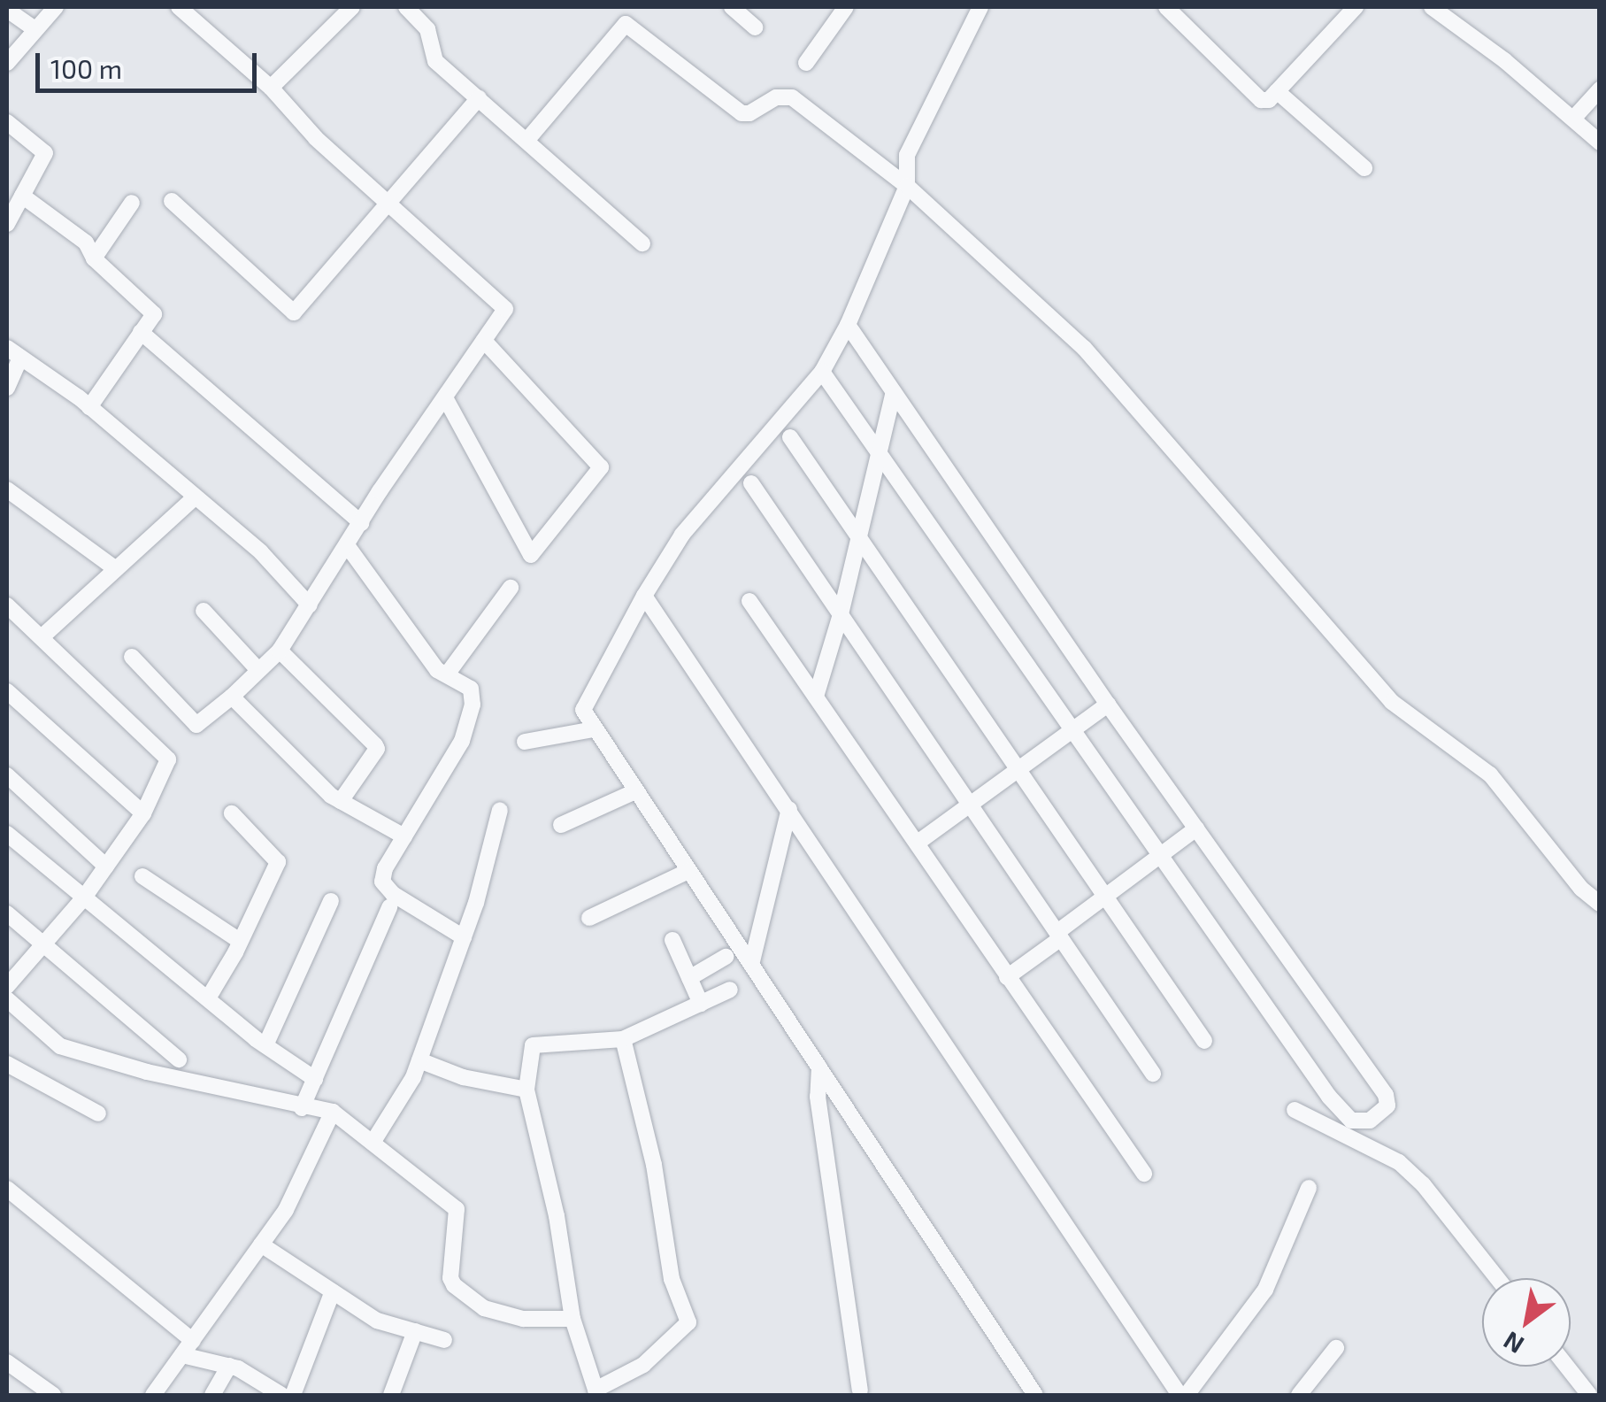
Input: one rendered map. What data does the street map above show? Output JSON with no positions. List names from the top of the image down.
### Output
{
  "scale_bar": "100 m",
  "north": "bottom left"
}
